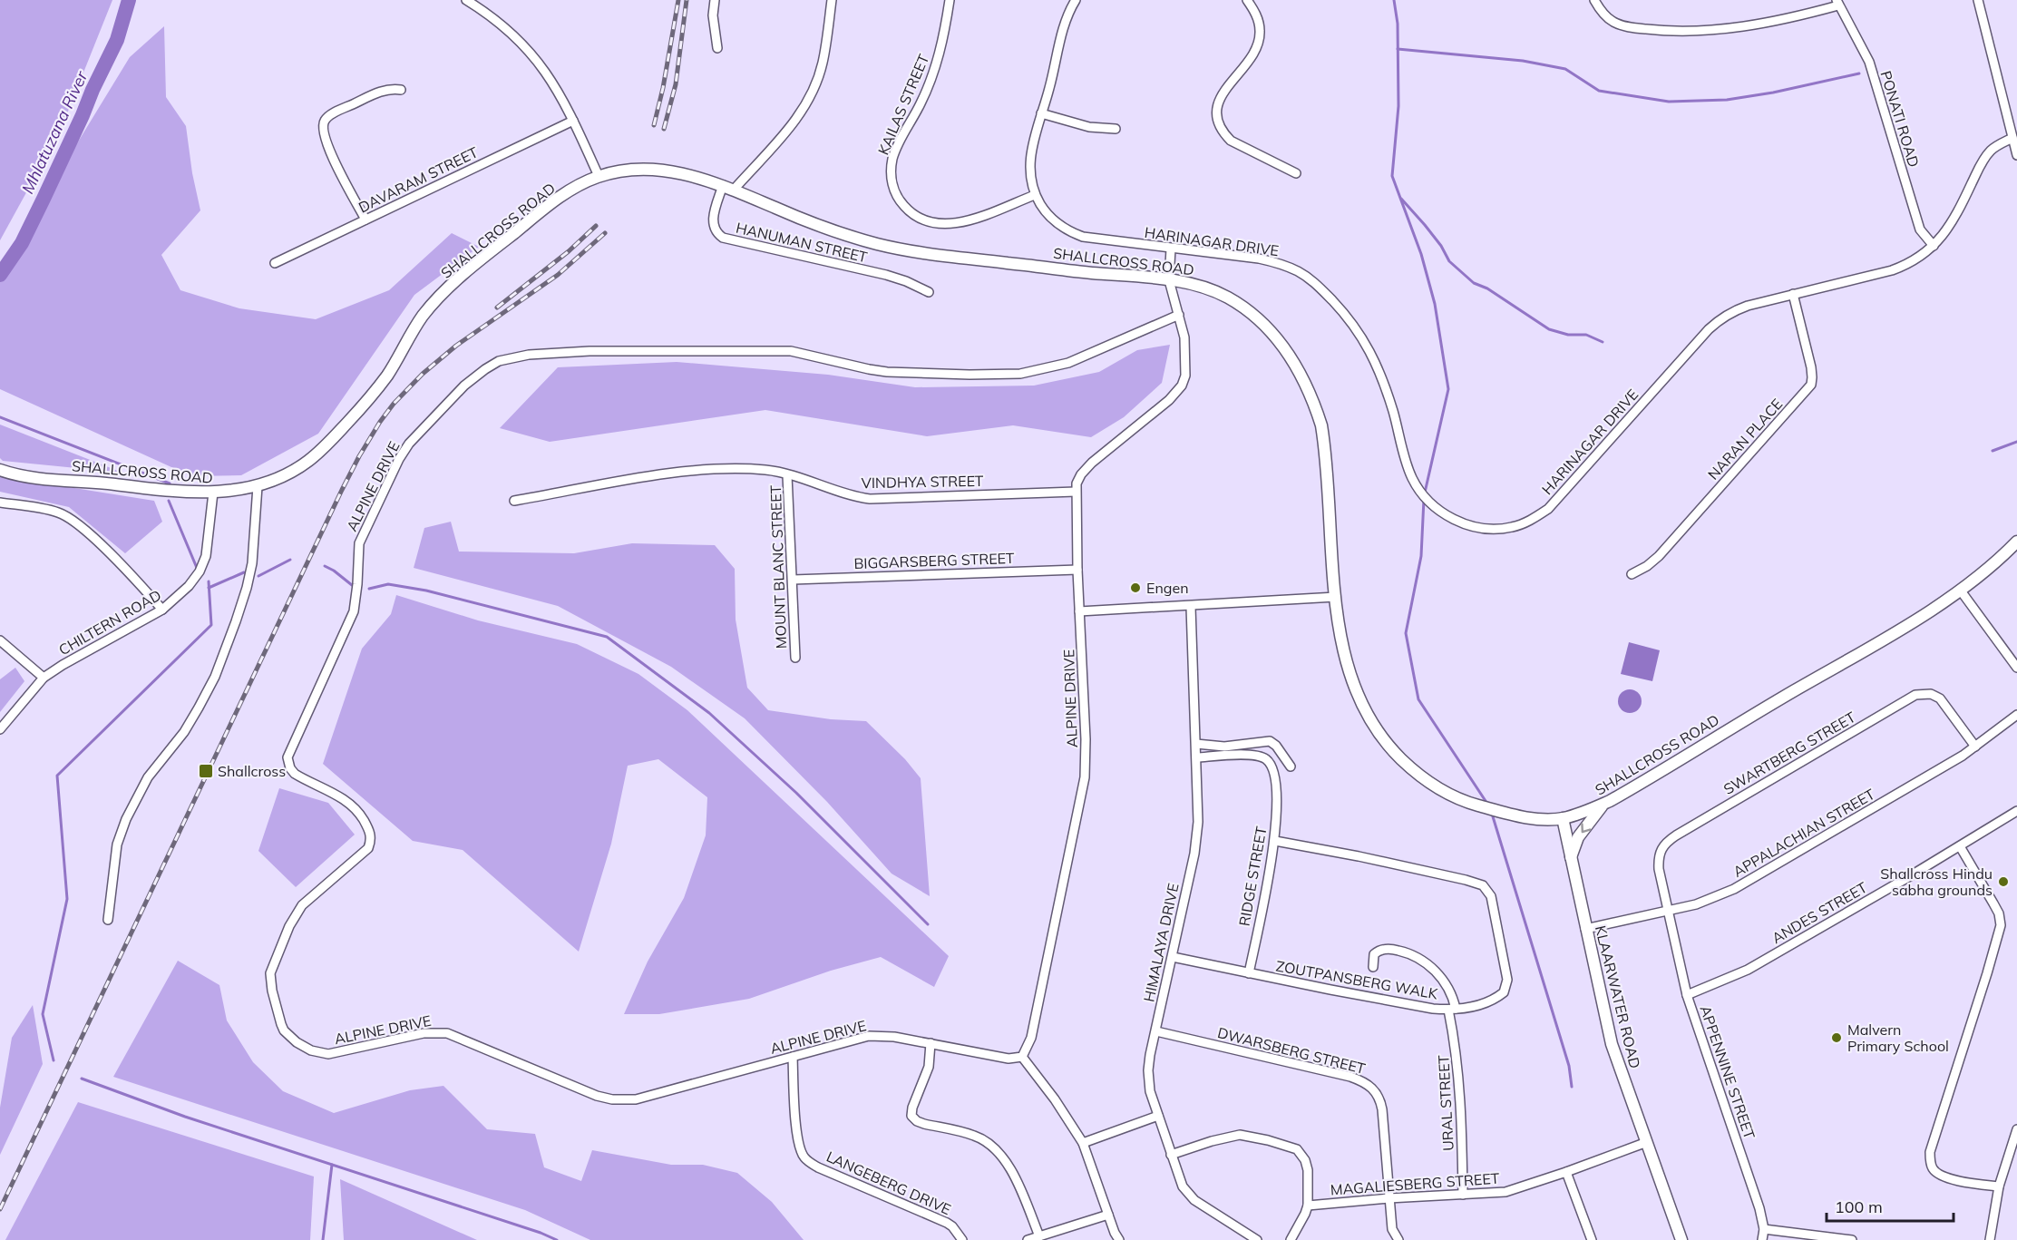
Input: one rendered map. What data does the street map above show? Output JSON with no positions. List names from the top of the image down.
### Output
{
  "streets": {
    "street": [
      "KAILAS STREET",
      "PONATI ROAD",
      "DAVARAM STREET",
      "SHALLCROSS ROAD",
      "HARINAGAR DRIVE",
      "HANUMAN STREET",
      "NARAN PLACE",
      "VINDHYA STREET",
      "ALPINE DRIVE",
      "BIGGARSBERG STREET",
      "MOUNT BLANC STREET",
      "CHILTERN ROAD",
      "SWARTBERG STREET",
      "APPALACHIAN STREET",
      "RIDGE STREET",
      "ANDES STREET",
      "HIMALAYA DRIVE",
      "ZOUTPANSBERG WALK",
      "KLAARWATER ROAD",
      "DWARSBERG STREET",
      "APPENNINE STREET",
      "URAL STREET",
      "LANGEBERG DRIVE",
      "MAGALIESBERG STREET"
    ]
  },
  "crossings": [
    ["KAILAS STREET", "HARINAGAR DRIVE"],
    ["PONATI ROAD", "HARINAGAR DRIVE"],
    ["SHALLCROSS ROAD", "HANUMAN STREET"],
    ["SHALLCROSS ROAD", "ALPINE DRIVE"],
    ["SHALLCROSS ROAD", "CHILTERN ROAD"],
    ["SHALLCROSS ROAD", "KLAARWATER ROAD"],
    ["HARINAGAR DRIVE", "NARAN PLACE"],
    ["HARINAGAR DRIVE", "ALPINE DRIVE"],
    ["VINDHYA STREET", "ALPINE DRIVE"],
    ["VINDHYA STREET", "MOUNT BLANC STREET"],
    ["ALPINE DRIVE", "BIGGARSBERG STREET"],
    ["ALPINE DRIVE", "LANGEBERG DRIVE"],
    ["BIGGARSBERG STREET", "MOUNT BLANC STREET"],
    ["SWARTBERG STREET", "APPALACHIAN STREET"],
    ["SWARTBERG STREET", "APPENNINE STREET"],
    ["APPALACHIAN STREET", "KLAARWATER ROAD"],
    ["APPALACHIAN STREET", "APPENNINE STREET"],
    ["RIDGE STREET", "HIMALAYA DRIVE"],
    ["RIDGE STREET", "ZOUTPANSBERG WALK"],
    ["ANDES STREET", "APPENNINE STREET"],
    ["HIMALAYA DRIVE", "ZOUTPANSBERG WALK"],
    ["HIMALAYA DRIVE", "DWARSBERG STREET"],
    ["ZOUTPANSBERG WALK", "URAL STREET"],
    ["KLAARWATER ROAD", "MAGALIESBERG STREET"],
    ["DWARSBERG STREET", "MAGALIESBERG STREET"],
    ["URAL STREET", "MAGALIESBERG STREET"]
  ],
  "water": ["Mhlatuzana River"],
  "places": {
    "other": ["Engen", "Shallcross Hindu sabha grounds", "Malvern Primary School"],
    "transit": ["Shallcross"]
  },
  "scale_bar": "100 m"
}
